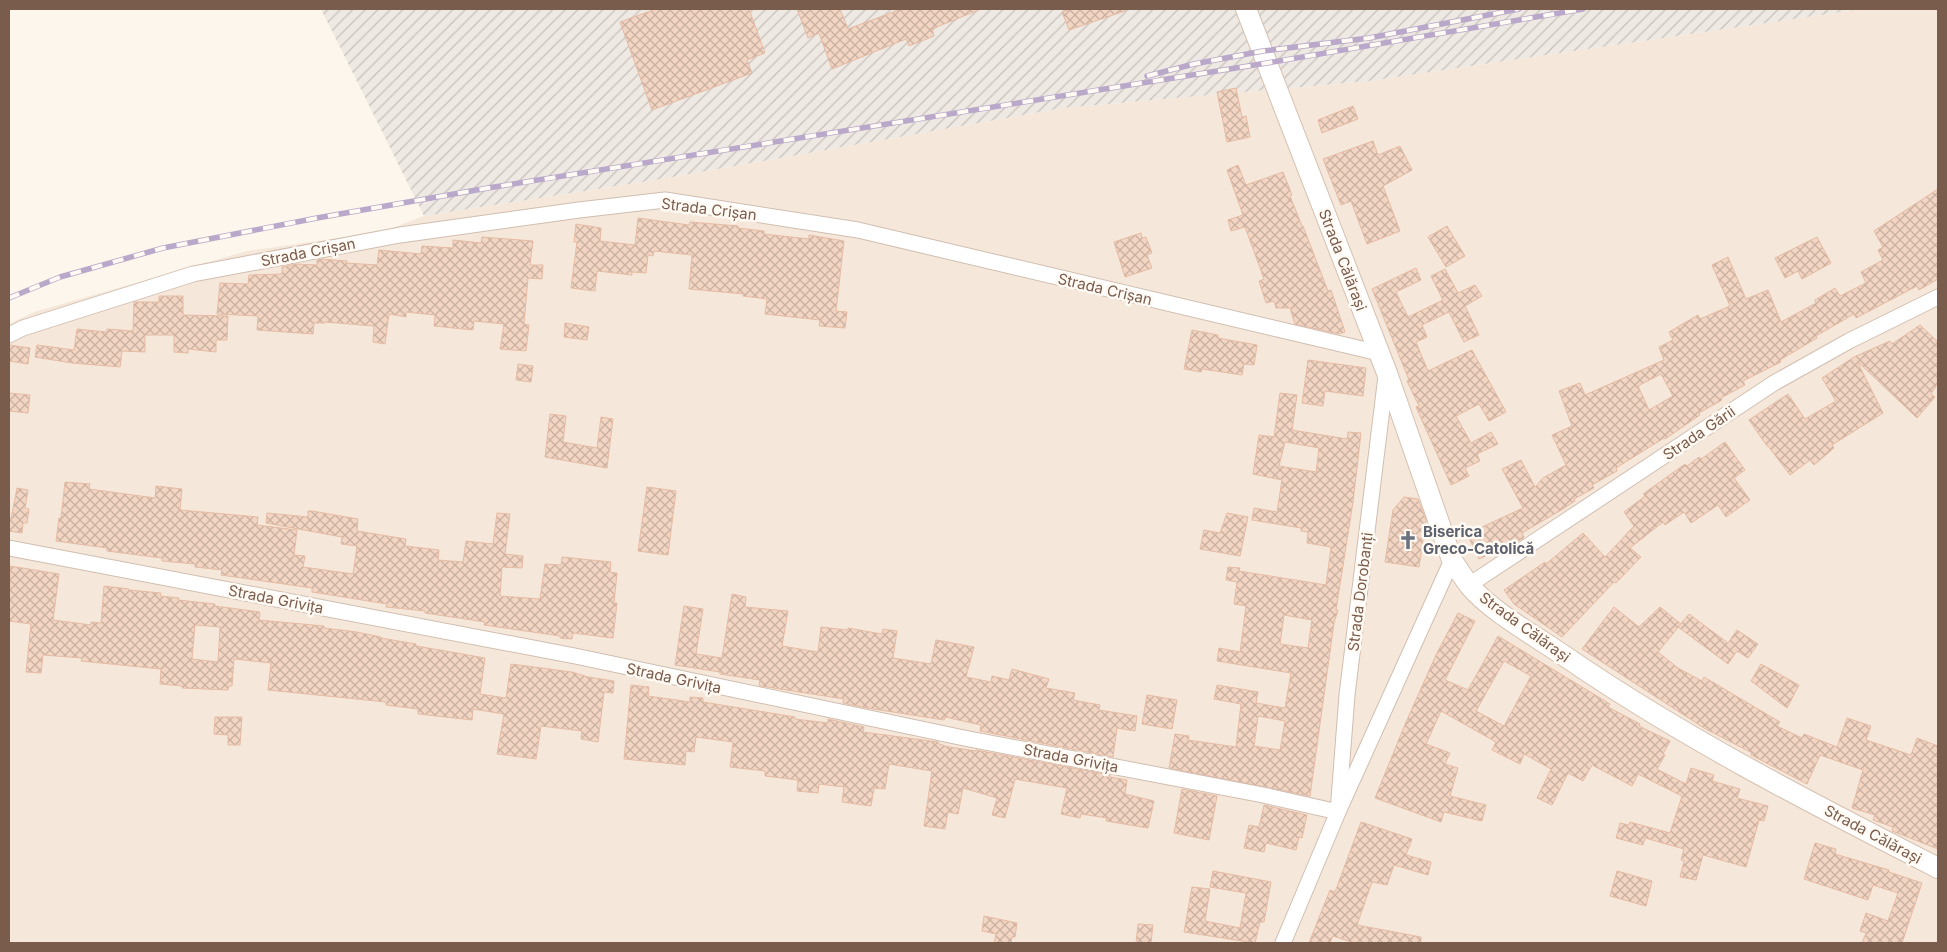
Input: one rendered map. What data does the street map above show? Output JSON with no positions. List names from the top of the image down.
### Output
{
  "streets": {
    "main road": ["Strada Călărași"],
    "street": [
      "Strada Crișan",
      "Strada Gării",
      "Strada Dorobanți",
      "Strada Grivița"
    ]
  },
  "crossings": [
    ["Strada Crișan", "Strada Călărași"],
    ["Strada Călărași", "Strada Gării"],
    ["Strada Călărași", "Strada Dorobanți"],
    ["Strada Dorobanți", "Strada Grivița"]
  ],
  "places": {
    "church": ["Biserica Greco-Catolică"]
  }
}
